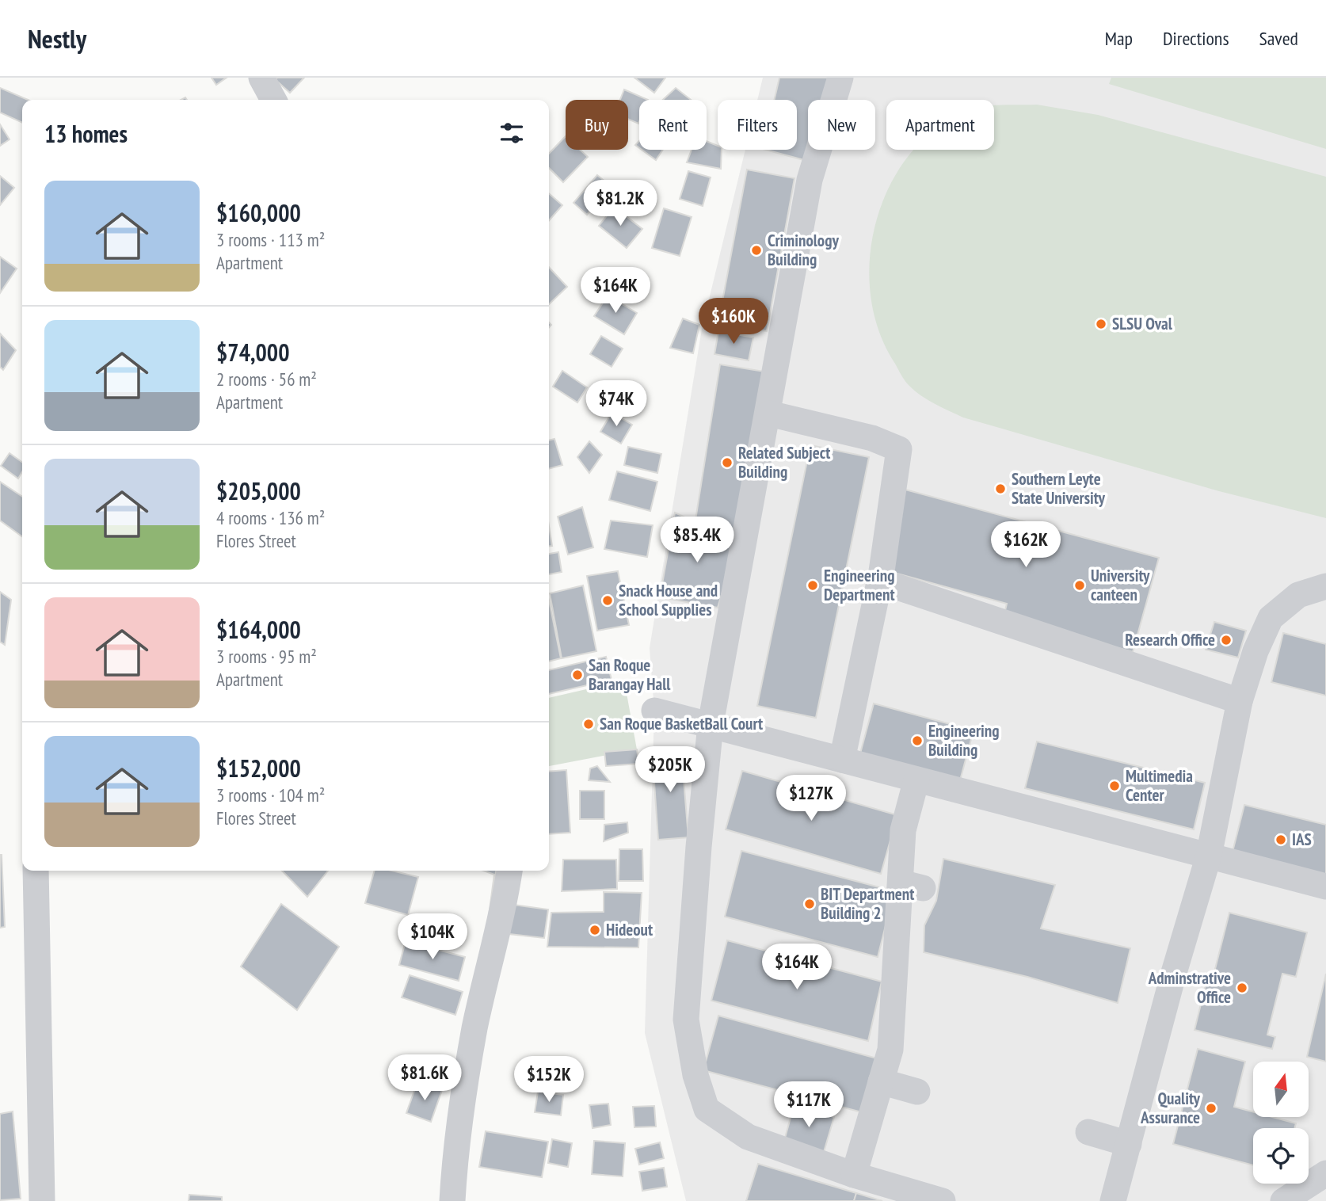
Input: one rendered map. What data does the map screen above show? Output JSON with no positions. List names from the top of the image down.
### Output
{
  "places": [
    "Criminology Building",
    "SLSU Oval",
    "Related Subject Building",
    "Southern Leyte State University",
    "Engineering Department",
    "University canteen",
    "Snack House and School Supplies",
    "Research Office",
    "San Roque Barangay Hall",
    "San Roque BasketBall Court",
    "Engineering Building",
    "Multimedia Center",
    "IAS",
    "BIT Department Building 2",
    "Hideout",
    "Adminstrative Office",
    "Quality Assurance"
  ],
  "north": "top",
  "page": {
    "header": "Nestly",
    "nav": ["Map", "Directions", "Saved"],
    "chip": [
      "Buy",
      "Rent",
      "Filters",
      "New",
      "Apartment"
    ],
    "heading": "13 homes",
    "list": [
      {
        "name": "$160,000",
        "note": "3 rooms · 113 m² · Apartment"
      },
      {
        "name": "$74,000",
        "note": "2 rooms · 56 m² · Apartment"
      },
      {
        "name": "$205,000",
        "note": "4 rooms · 136 m² · Flores Street"
      },
      {
        "name": "$164,000",
        "note": "3 rooms · 95 m² · Apartment"
      },
      {
        "name": "$152,000",
        "note": "3 rooms · 104 m² · Flores Street"
      }
    ],
    "price": [
      "$81.2K",
      "$164K",
      "$160K",
      "$74K",
      "$85.4K",
      "$162K",
      "$205K",
      "$127K",
      "$104K",
      "$164K",
      "$81.6K",
      "$152K",
      "$117K"
    ]
  }
}
